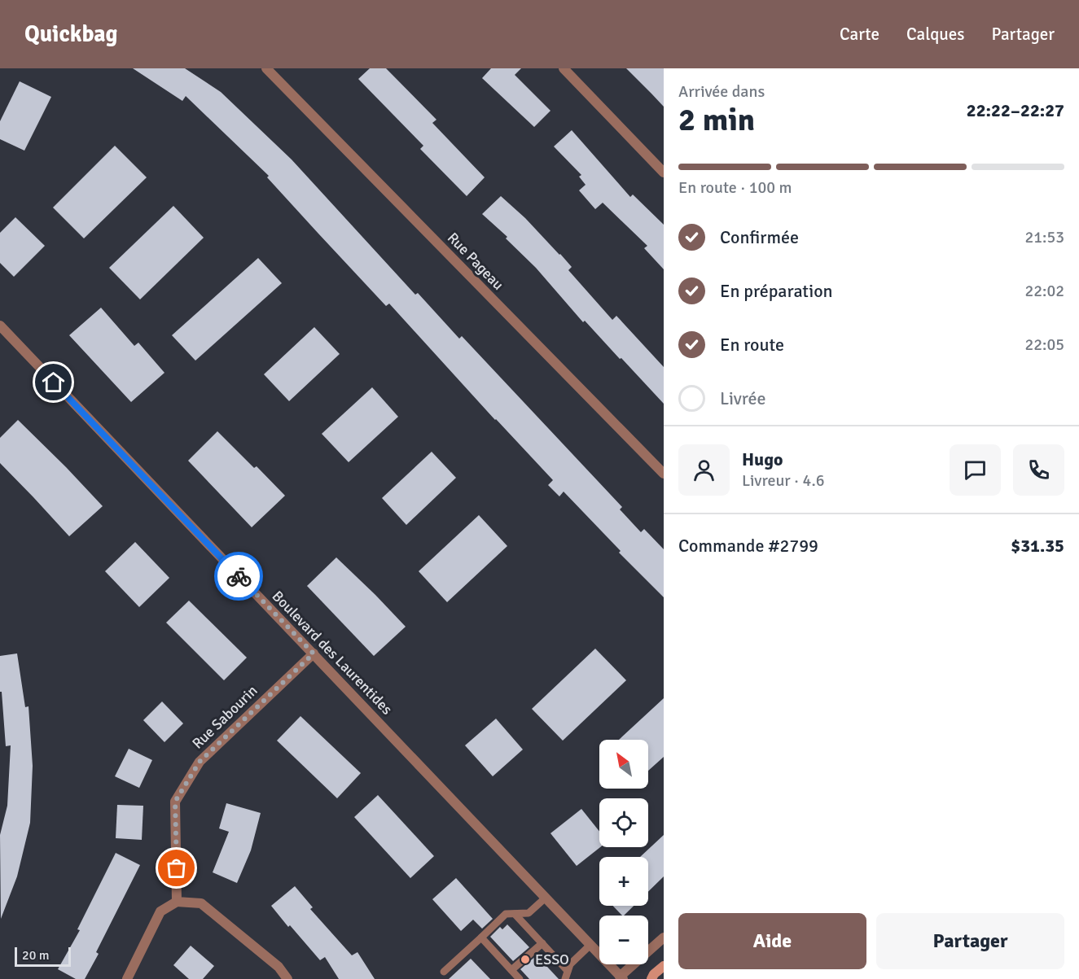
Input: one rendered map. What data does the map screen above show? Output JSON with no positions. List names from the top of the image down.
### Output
{
  "streets": {
    "street": ["Rue Pageau", "Boulevard des Laurentides", "Rue Sabourin"]
  },
  "crossings": [
    ["Boulevard des Laurentides", "Rue Sabourin"]
  ],
  "places": ["ESSO"],
  "scale_bar": "20 m",
  "north": "top left",
  "page": {
    "header": "Quickbag",
    "nav": ["Carte", "Calques", "Partager"],
    "heading": ["2 min", "Arrivée dans", "22:22–22:27"],
    "panel": [
      "Hugo",
      "Livreur · 4.6",
      "Commande #2799",
      "$31.35"
    ],
    "bar": "En route · 100 m",
    "list": [
      ["Confirmée", "21:53"],
      ["En préparation", "22:02"],
      ["En route", "22:05"],
      "Livrée"
    ],
    "map_buttons": ["+", "−"],
    "buttons": ["Aide", "Partager"],
    "scale": "20 m"
  }
}
